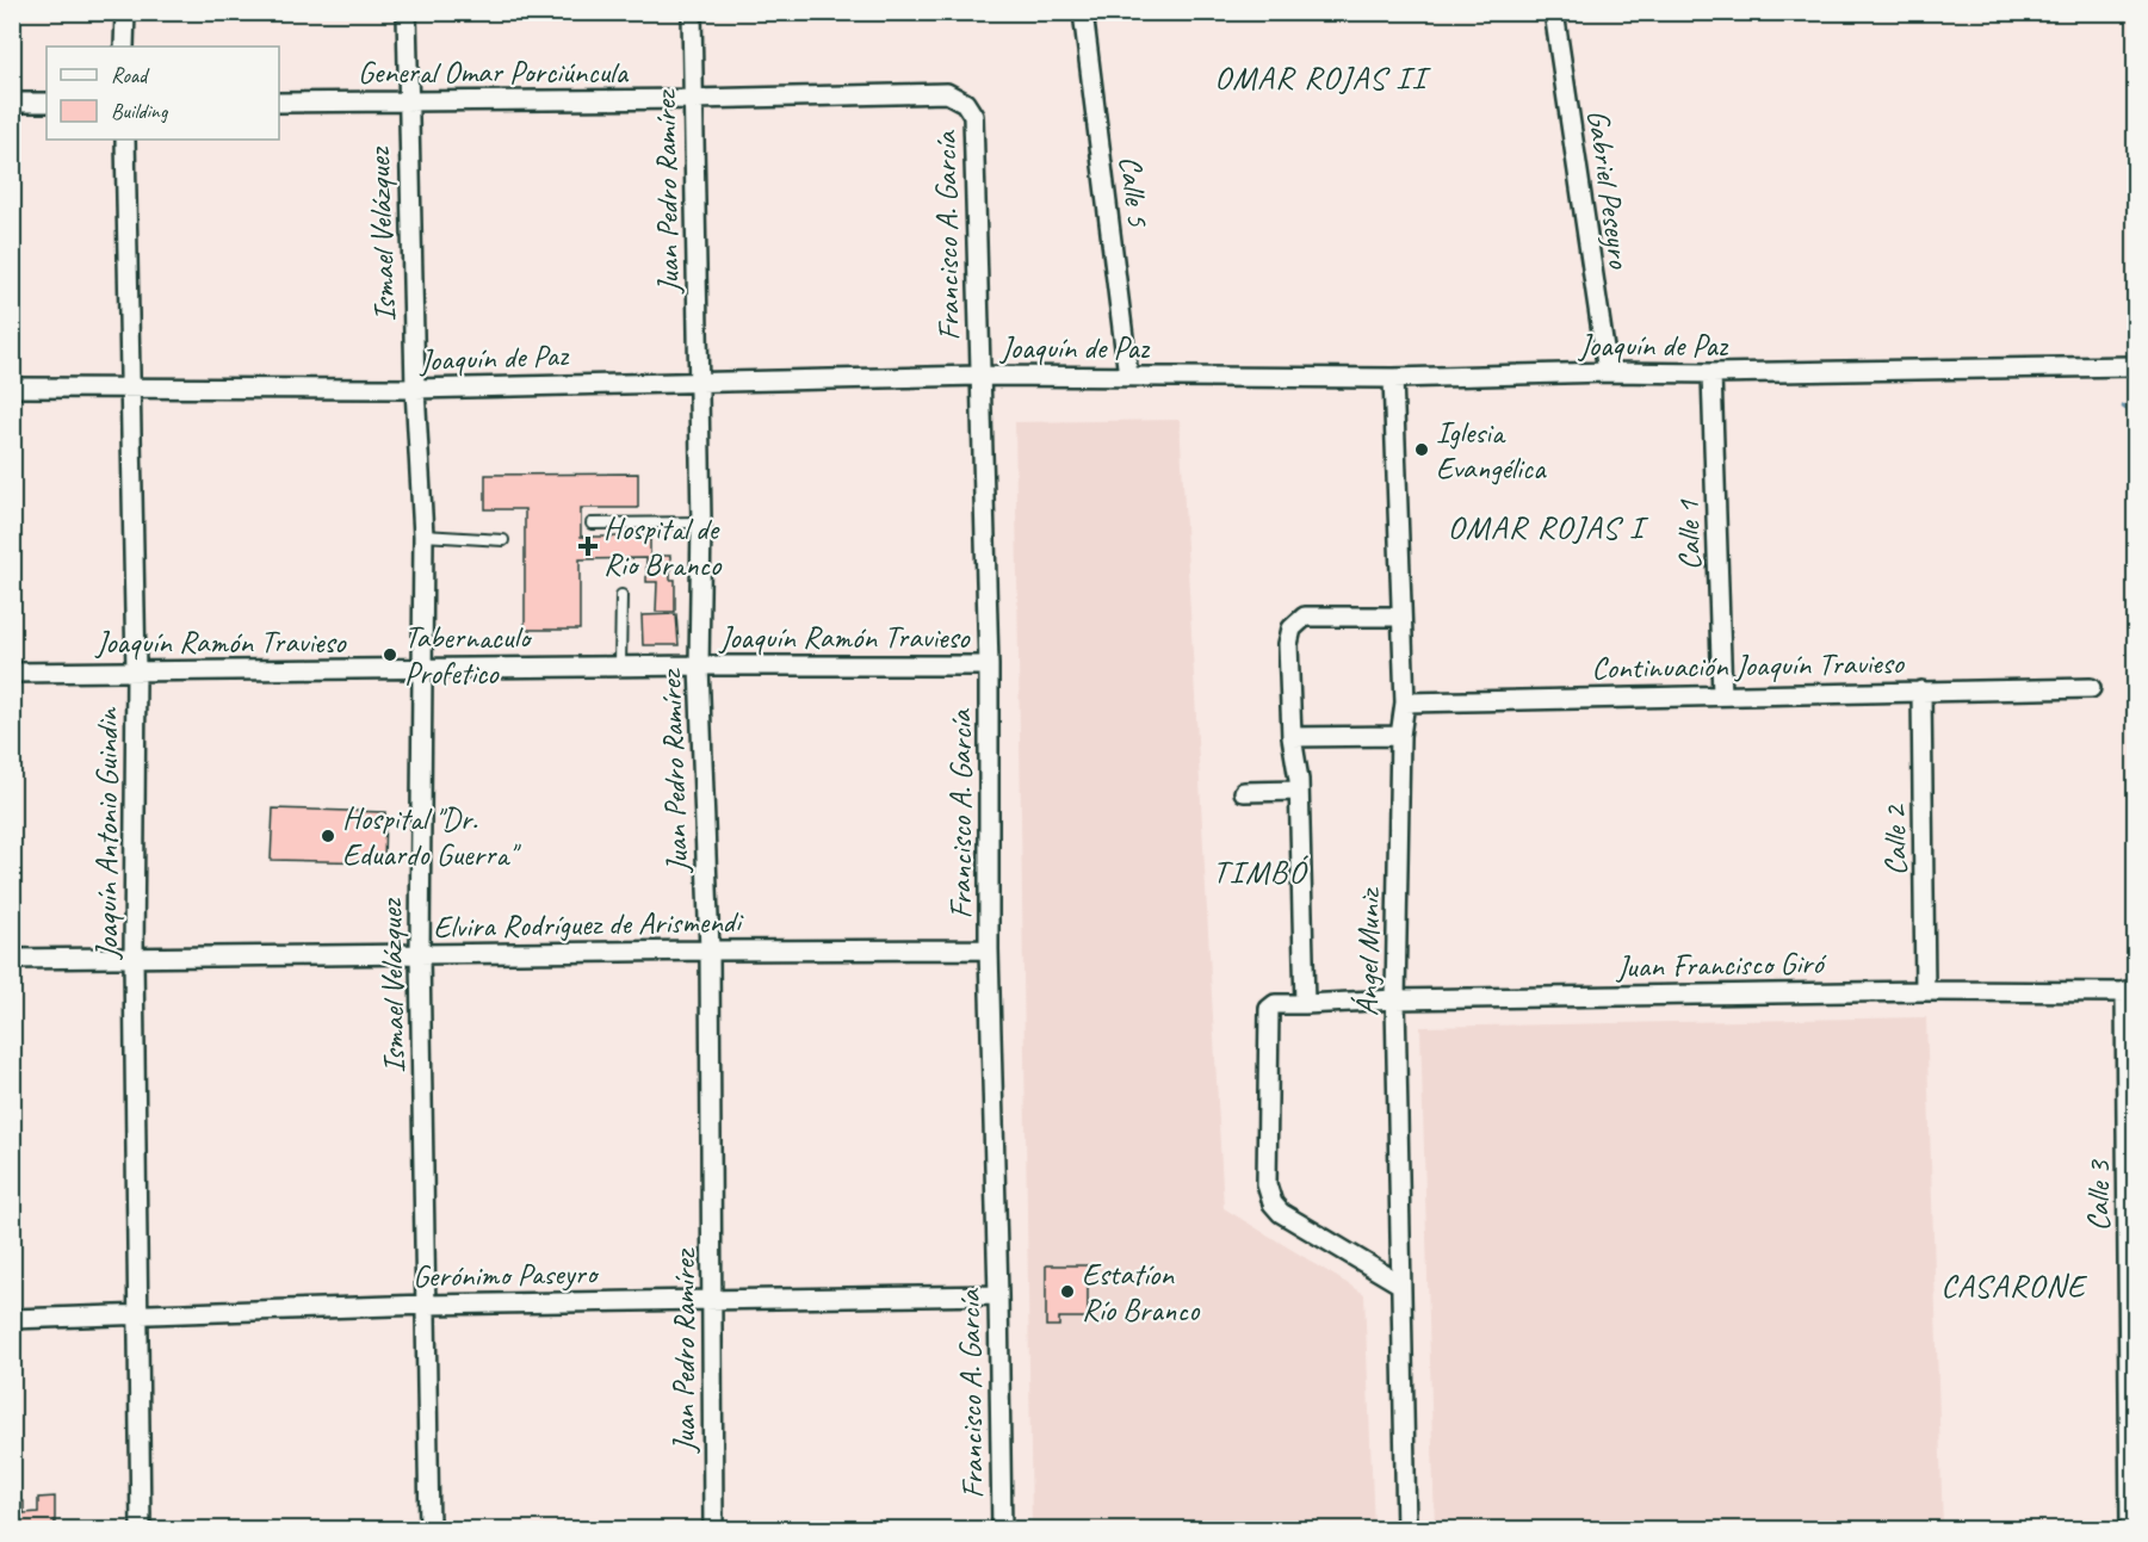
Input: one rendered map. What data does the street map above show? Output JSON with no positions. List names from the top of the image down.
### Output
{
  "streets": {
    "street": [
      "General Omar Porciúncula",
      "Gabriel Peseyro",
      "Calle 5",
      "Juan Pedro Ramírez",
      "Ismael Velázquez",
      "Francisco A. García",
      "Joaquín de Paz",
      "Calle 1",
      "Joaquín Ramón Travieso",
      "Continuación Joaquín Travieso",
      "Joaquín Antonio Guindin",
      "Calle 2",
      "Elvira Rodríguez de Arismendi",
      "Ángel Muniz",
      "Juan Francisco Giró",
      "Calle 3",
      "Gerónimo Paseyro"
    ]
  },
  "crossings": [
    ["General Omar Porciúncula", "Juan Pedro Ramírez"],
    ["General Omar Porciúncula", "Ismael Velázquez"],
    ["General Omar Porciúncula", "Francisco A. García"],
    ["Gabriel Peseyro", "Joaquín de Paz"],
    ["Calle 5", "Joaquín de Paz"],
    ["Juan Pedro Ramírez", "Joaquín de Paz"],
    ["Juan Pedro Ramírez", "Joaquín Ramón Travieso"],
    ["Juan Pedro Ramírez", "Elvira Rodríguez de Arismendi"],
    ["Juan Pedro Ramírez", "Gerónimo Paseyro"],
    ["Ismael Velázquez", "Joaquín de Paz"],
    ["Ismael Velázquez", "Joaquín Ramón Travieso"],
    ["Ismael Velázquez", "Elvira Rodríguez de Arismendi"],
    ["Ismael Velázquez", "Gerónimo Paseyro"],
    ["Francisco A. García", "Joaquín de Paz"],
    ["Francisco A. García", "Joaquín Ramón Travieso"],
    ["Francisco A. García", "Elvira Rodríguez de Arismendi"],
    ["Francisco A. García", "Gerónimo Paseyro"],
    ["Joaquín de Paz", "Calle 1"],
    ["Joaquín de Paz", "Joaquín Antonio Guindin"],
    ["Joaquín de Paz", "Ángel Muniz"],
    ["Calle 1", "Continuación Joaquín Travieso"],
    ["Joaquín Ramón Travieso", "Joaquín Antonio Guindin"],
    ["Continuación Joaquín Travieso", "Calle 2"],
    ["Continuación Joaquín Travieso", "Ángel Muniz"],
    ["Joaquín Antonio Guindin", "Elvira Rodríguez de Arismendi"],
    ["Joaquín Antonio Guindin", "Gerónimo Paseyro"],
    ["Calle 2", "Juan Francisco Giró"],
    ["Ángel Muniz", "Juan Francisco Giró"],
    ["Juan Francisco Giró", "Calle 3"]
  ],
  "districts": [
    "OMAR ROJAS II",
    "OMAR ROJAS I",
    "TIMBÓ",
    "CASARONE"
  ],
  "places": {
    "other": [
      "Iglesia Evangélica",
      "Tabernaculo Profetico",
      "Hospital \"Dr. Eduardo Guerra\"",
      "Estatíon Río Branco"
    ],
    "health": ["Hospital de Rio Branco"]
  },
  "legend": ["Road", "Building"]
}
